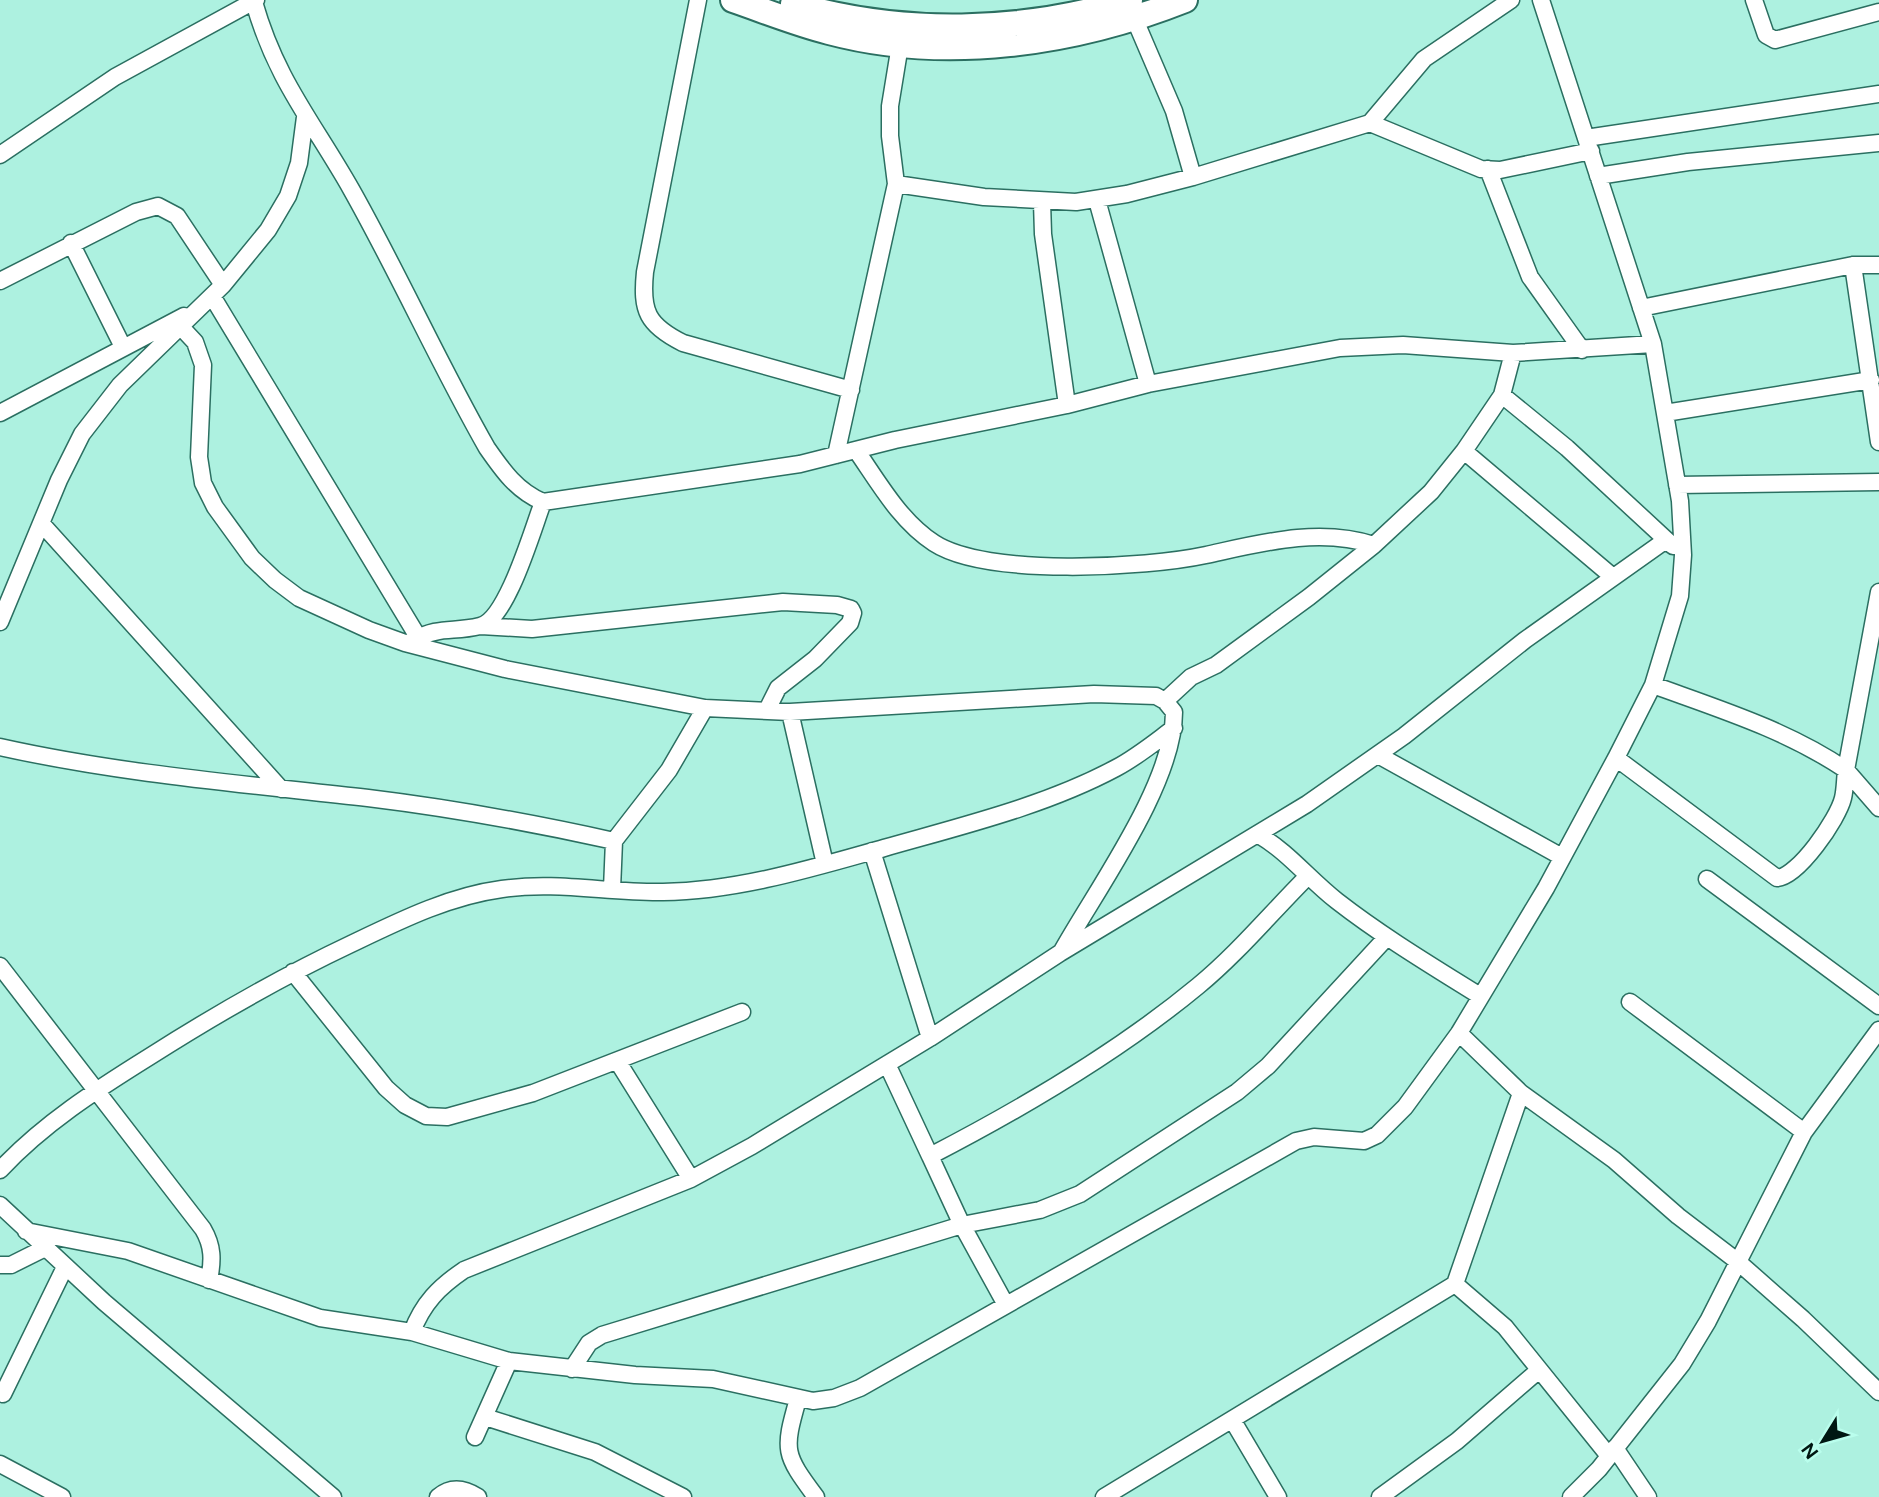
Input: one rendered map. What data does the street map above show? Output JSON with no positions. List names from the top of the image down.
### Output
{
  "north": "bottom left"
}
